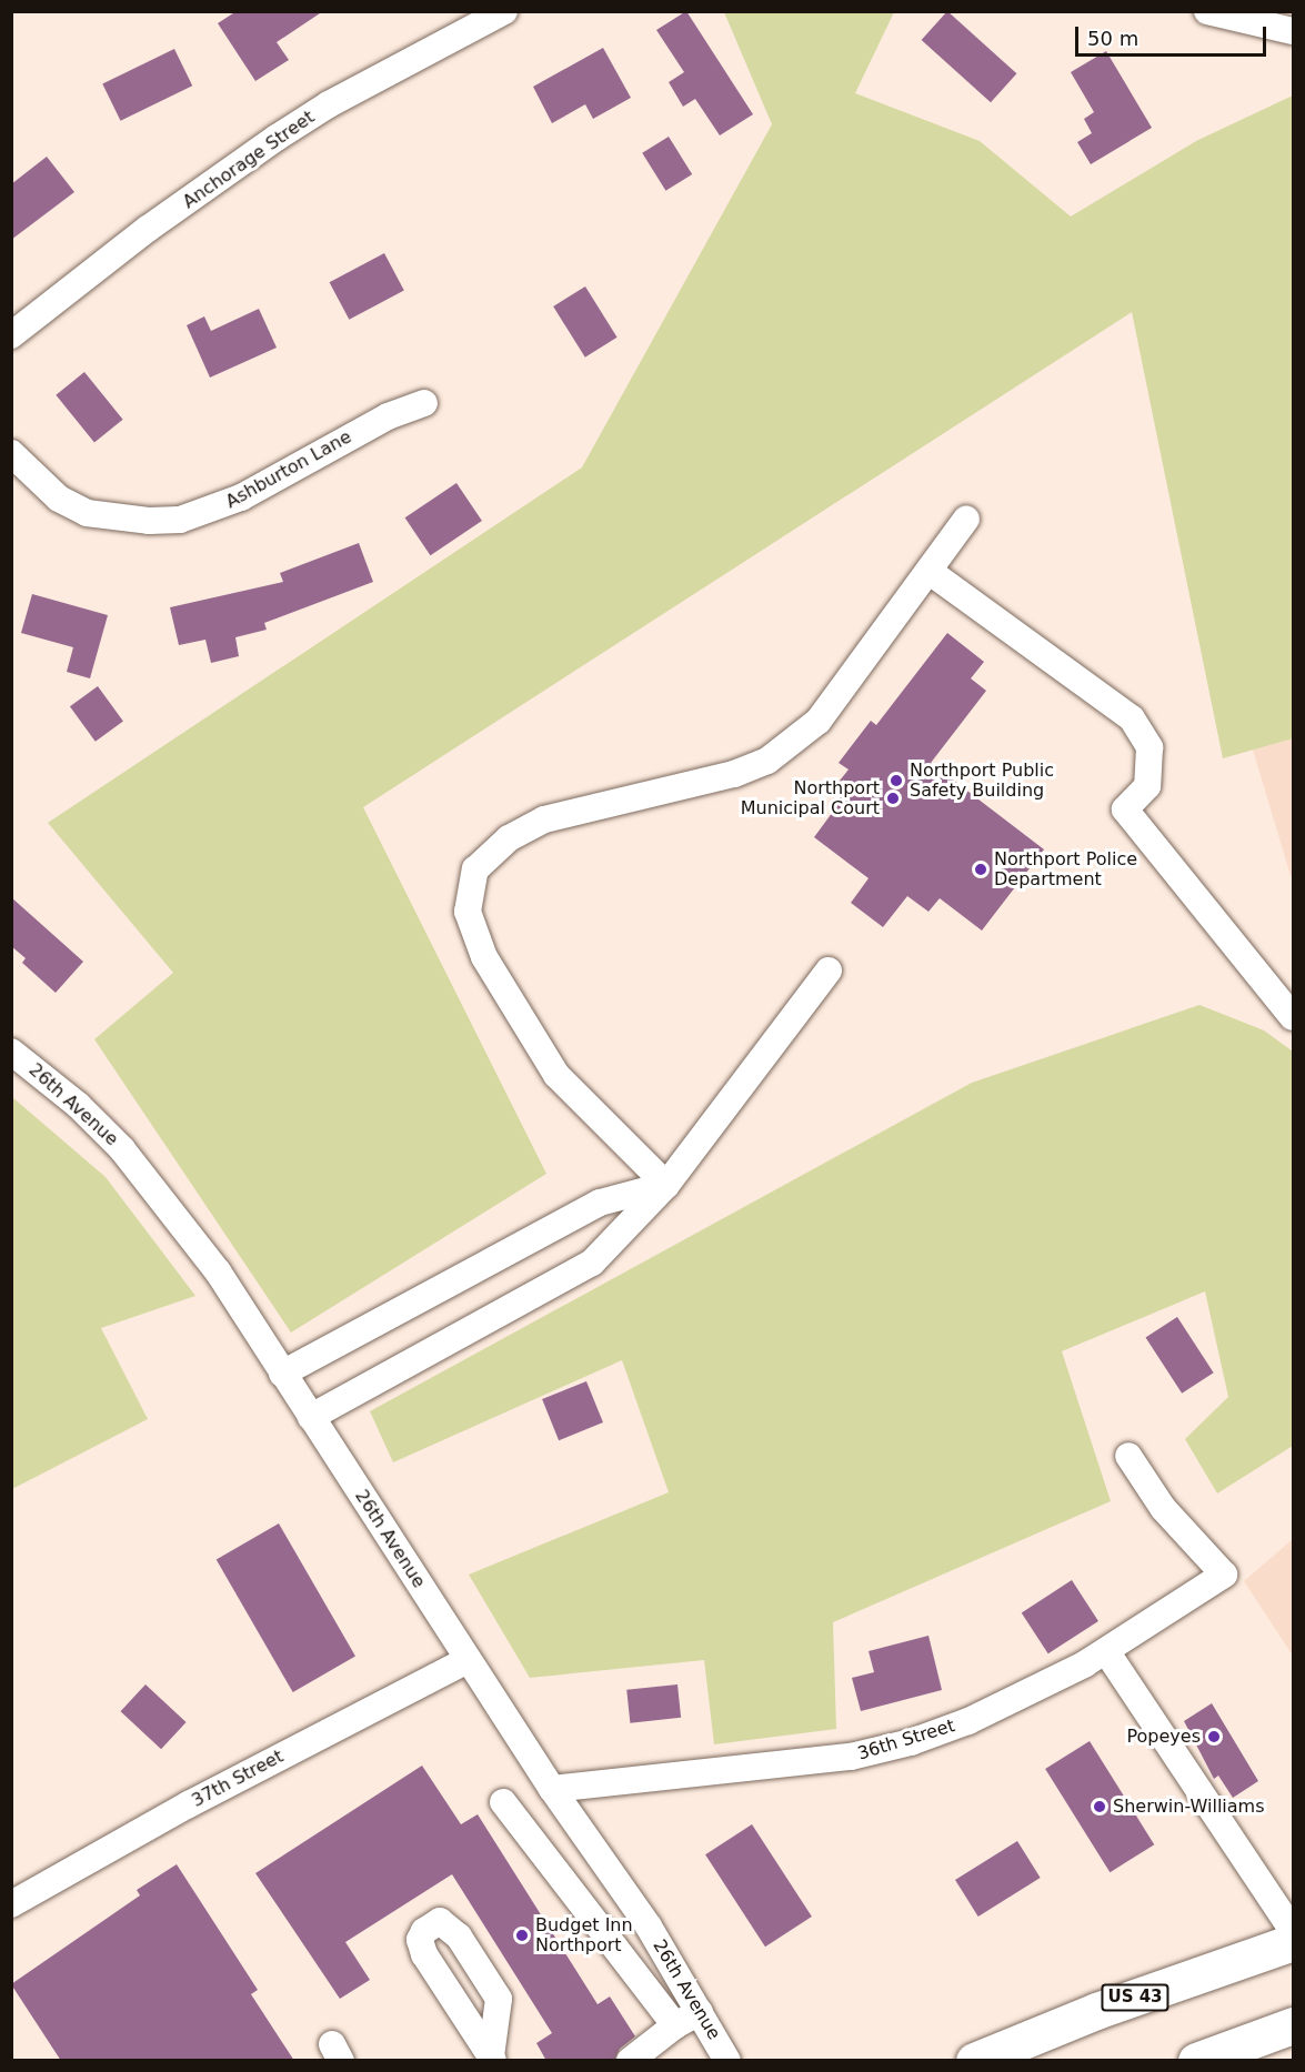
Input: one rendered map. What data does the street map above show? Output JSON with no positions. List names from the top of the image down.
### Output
{
  "streets": {
    "highway": ["US 43"],
    "street": [
      "Anchorage Street",
      "Ashburton Lane",
      "26th Avenue",
      "36th Street",
      "37th Street"
    ]
  },
  "crossings": [
    ["26th Avenue", "36th Street"],
    ["26th Avenue", "37th Street"]
  ],
  "places": [
    "Northport Public Safety Building",
    "Northport Municipal Court",
    "Northport Police Department",
    "Popeyes",
    "Sherwin-Williams",
    "Budget Inn Northport"
  ],
  "scale_bar": "50 m"
}
